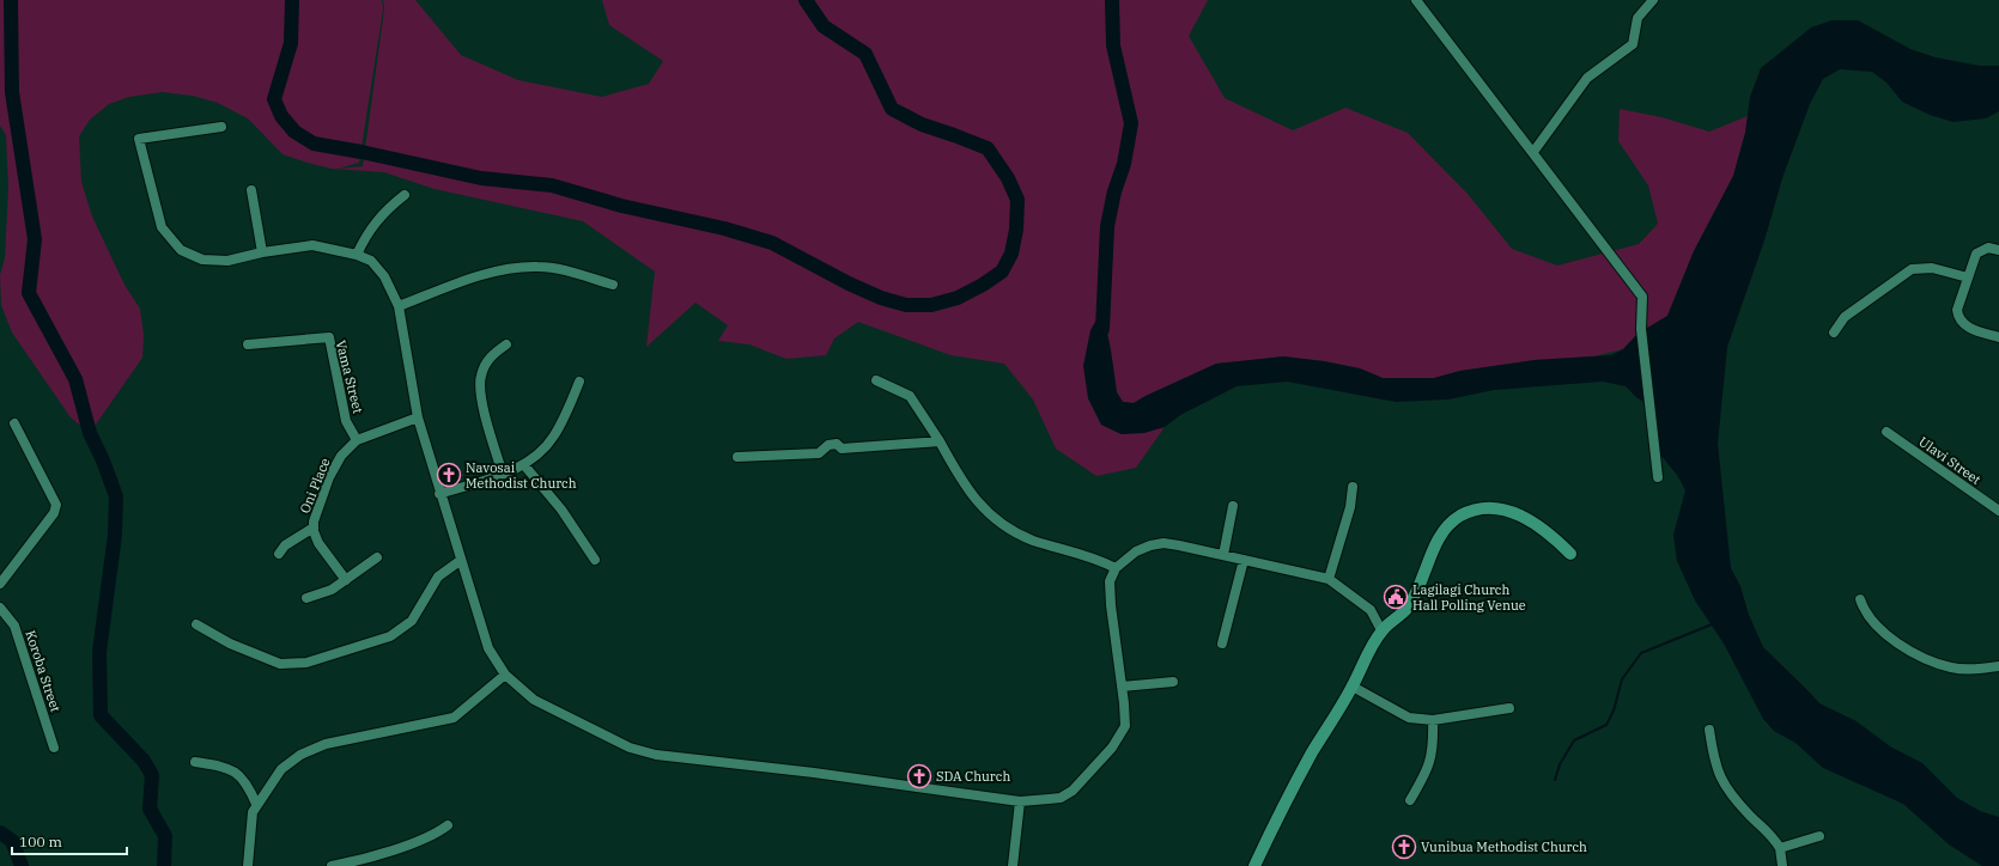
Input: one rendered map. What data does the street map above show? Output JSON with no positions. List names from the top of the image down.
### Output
{
  "streets": {
    "street": [
      "Vama Street",
      "Ulavi Street",
      "Oni Place",
      "Koroba Street"
    ]
  },
  "crossings": [
    ["Vama Street", "Oni Place"]
  ],
  "places": {
    "church": ["Navosai Methodist Church", "SDA Church", "Vunibua Methodist Church"],
    "public building": ["Lagilagi Church Hall Polling Venue"]
  },
  "scale_bar": "100 m"
}
